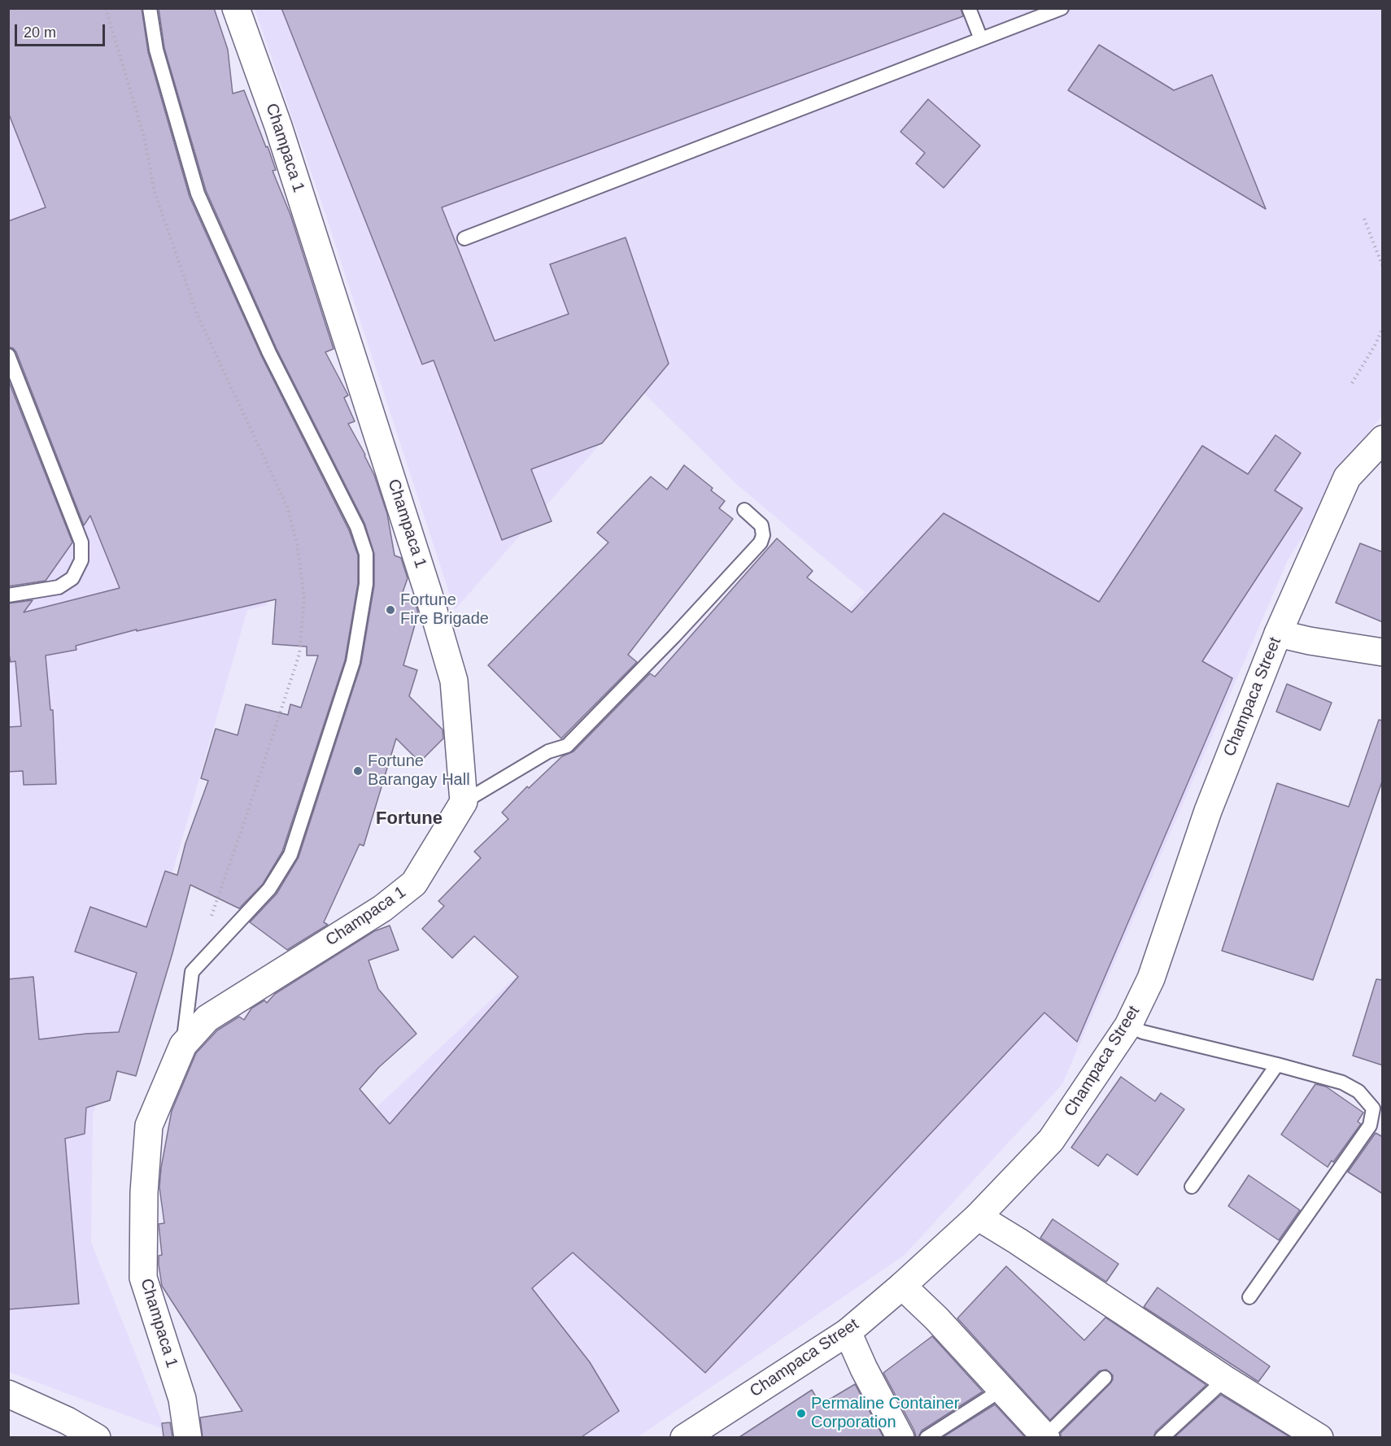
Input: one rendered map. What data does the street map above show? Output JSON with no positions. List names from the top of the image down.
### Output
{
  "streets": {
    "street": ["Champaca 1", "Champaca Street"]
  },
  "districts": ["Fortune"],
  "places": ["Fortune Fire Brigade", "Fortune Barangay Hall", "Permaline Container Corporation"],
  "scale_bar": "20 m"
}
